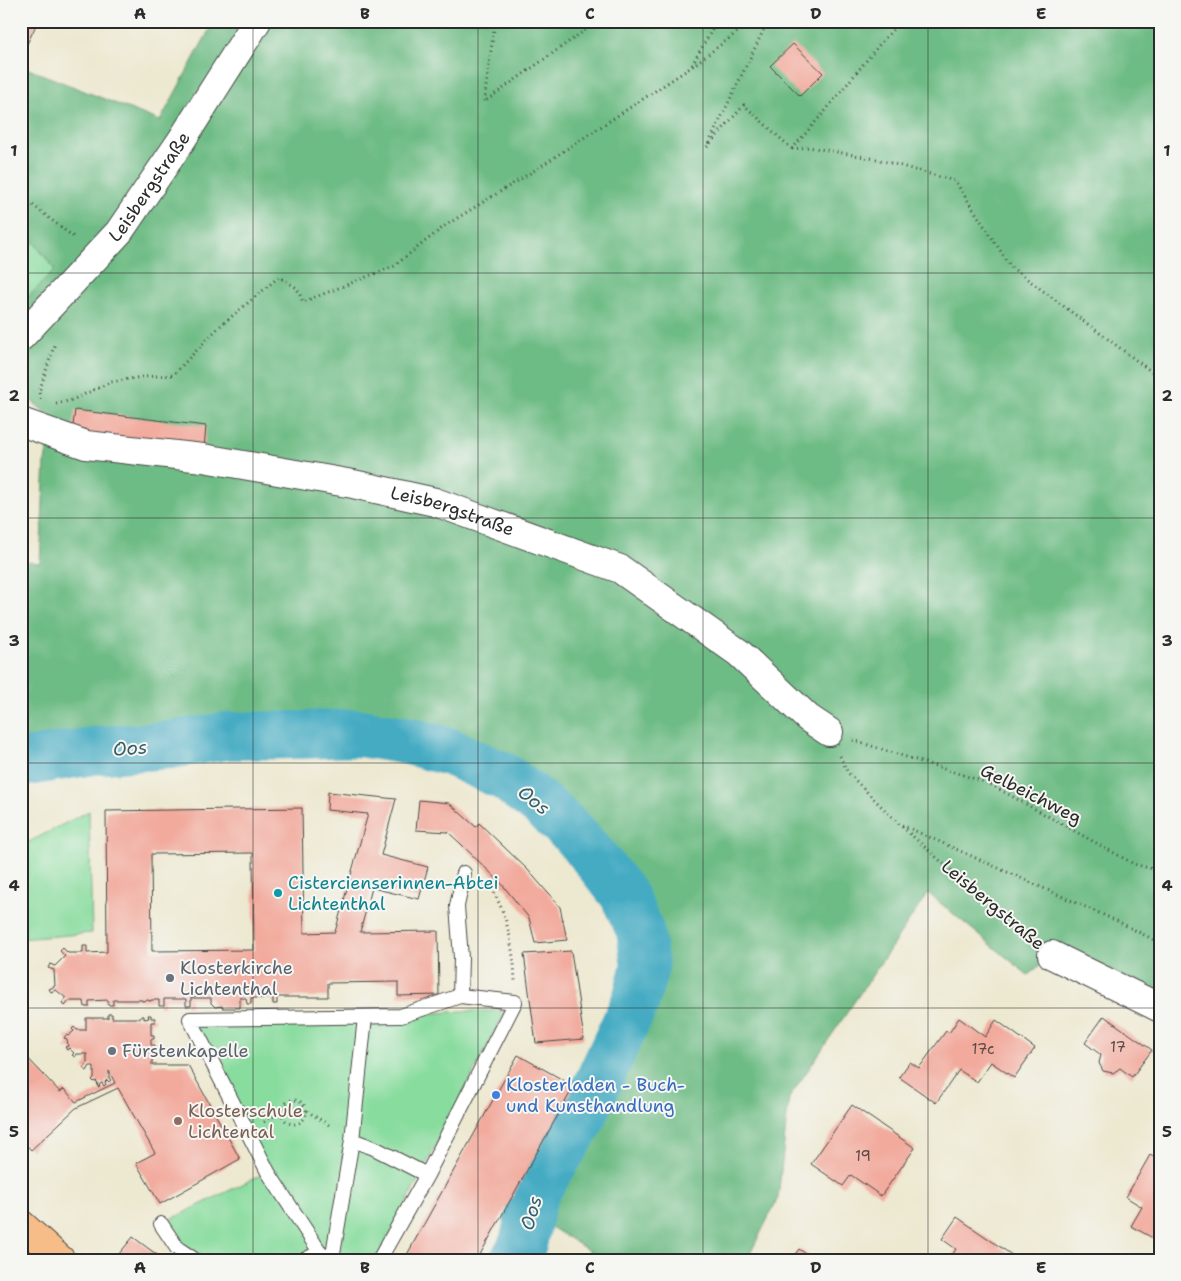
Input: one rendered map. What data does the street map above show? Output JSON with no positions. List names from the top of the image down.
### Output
{
  "streets": {
    "street": ["Leisbergstraße"],
    "path": ["Gelbeichweg"]
  },
  "crossings": [
    ["Leisbergstraße", "Gelbeichweg"]
  ],
  "water": ["Oos"],
  "places": [
    "Cistercienserinnen-Abtei Lichtenthal",
    "Klosterkirche Lichtenthal",
    "Fürstenkapelle",
    "Klosterladen - Buch- und Kunsthandlung",
    "Klosterschule Lichtental"
  ],
  "house_numbers": ["17", "17c", "19"],
  "grid": {
    "columns": [
      "A",
      "B",
      "C",
      "D",
      "E"
    ],
    "rows": [
      "1",
      "2",
      "3",
      "4",
      "5"
    ]
  }
}
